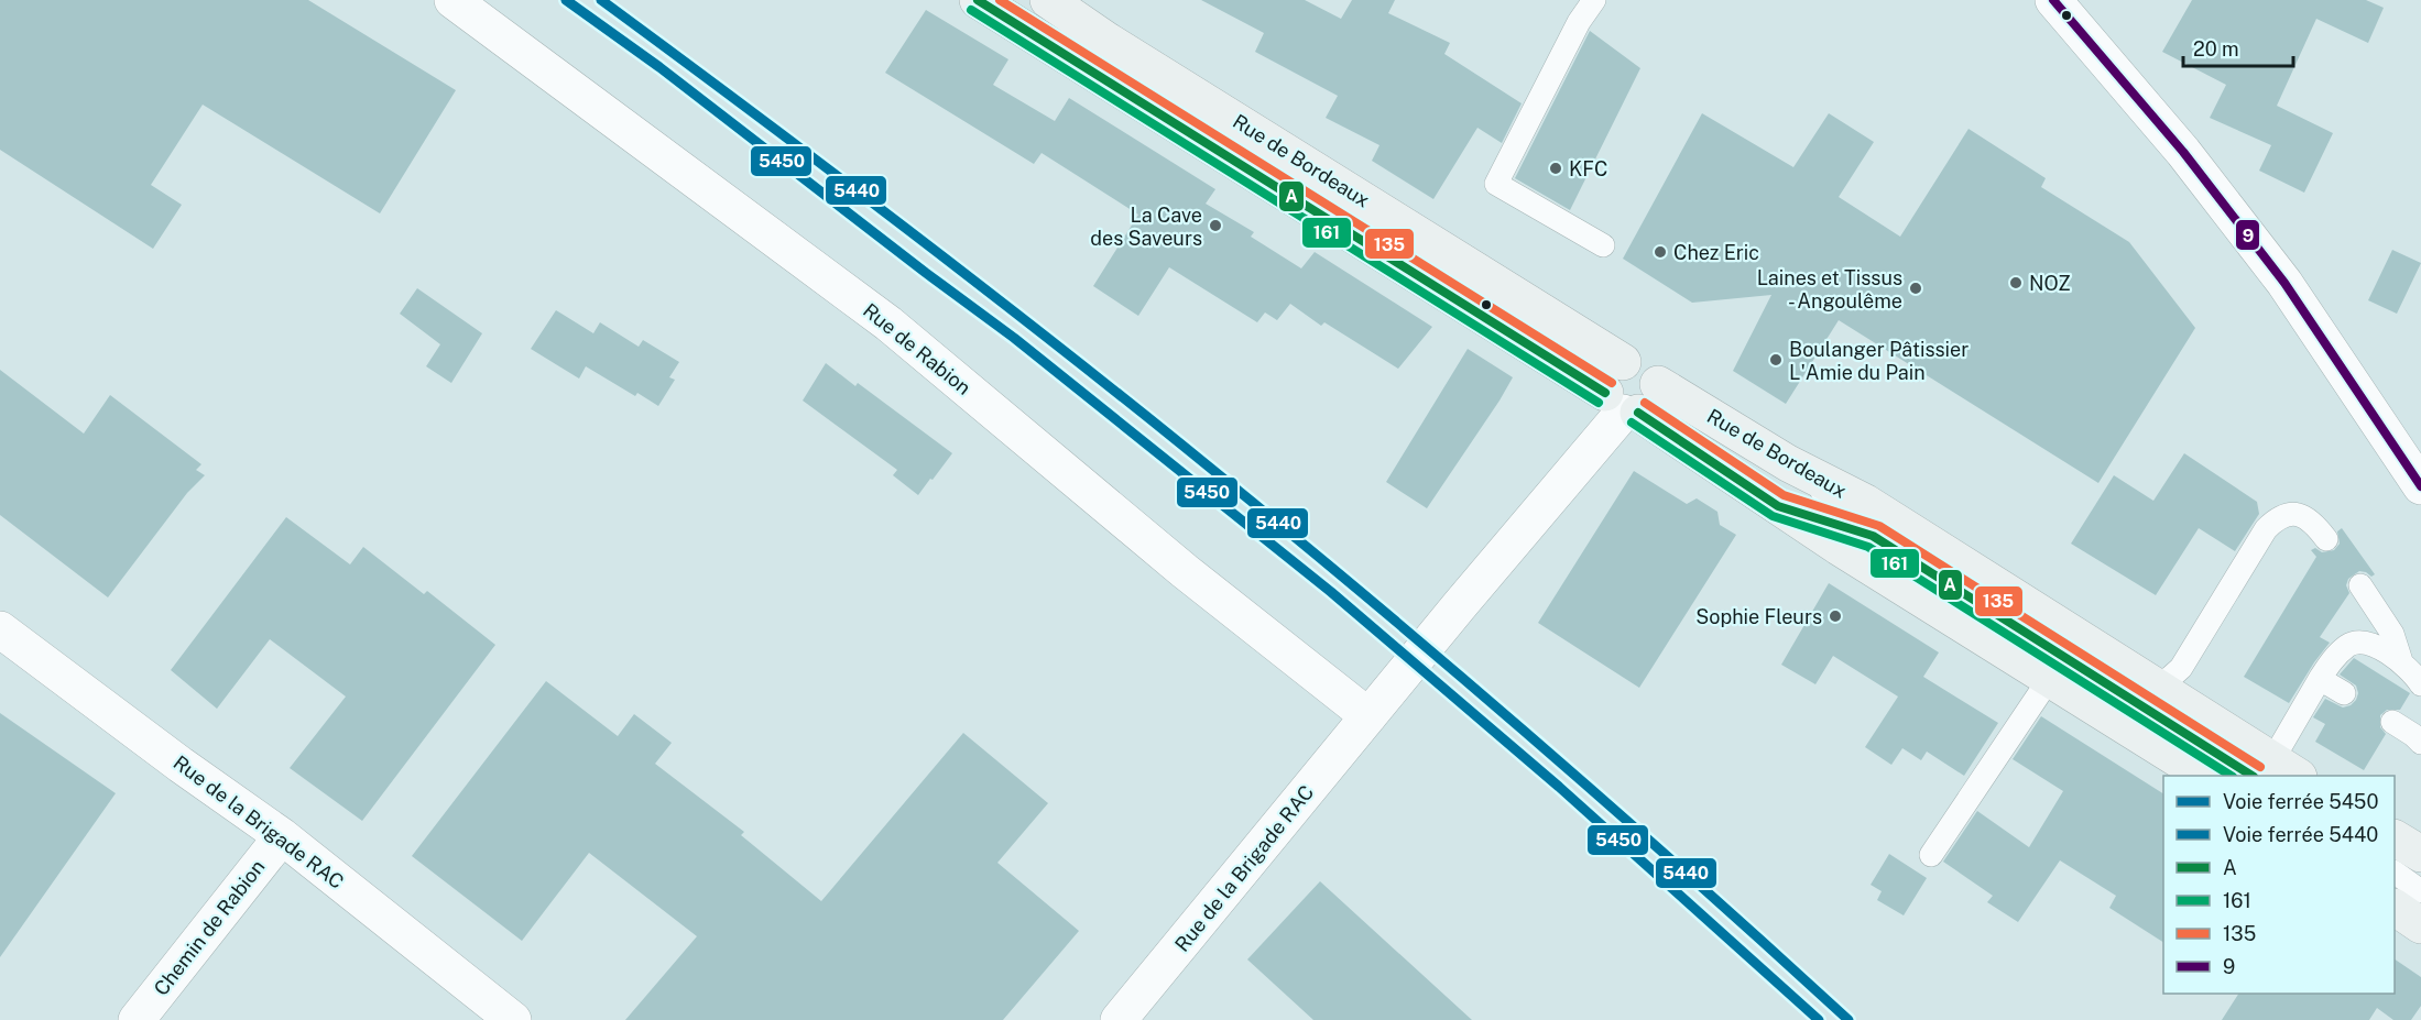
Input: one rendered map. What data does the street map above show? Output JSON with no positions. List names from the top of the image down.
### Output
{
  "streets": {
    "main road": ["Rue de Bordeaux"],
    "street": ["Rue de Rabion", "Rue de la Brigade RAC", "Chemin de Rabion"]
  },
  "crossings": [
    ["Rue de Bordeaux", "Rue de la Brigade RAC"],
    ["Rue de Rabion", "Rue de la Brigade RAC"],
    ["Rue de la Brigade RAC", "Chemin de Rabion"]
  ],
  "places": [
    "KFC",
    "La Cave des Saveurs",
    "Chez Eric",
    "NOZ",
    "Laines et Tissus - Angoulême",
    "Boulanger Pâtissier L'Amie du Pain",
    "Sophie Fleurs"
  ],
  "lines": [
    "rail line 5450",
    "rail line 5440",
    "transit line A",
    "transit line 135",
    "transit line 9",
    "transit line 161"
  ],
  "legend": [
    "Voie ferrée 5450",
    "Voie ferrée 5440",
    "A",
    "161",
    "135",
    "9"
  ],
  "scale_bar": "20 m"
}
